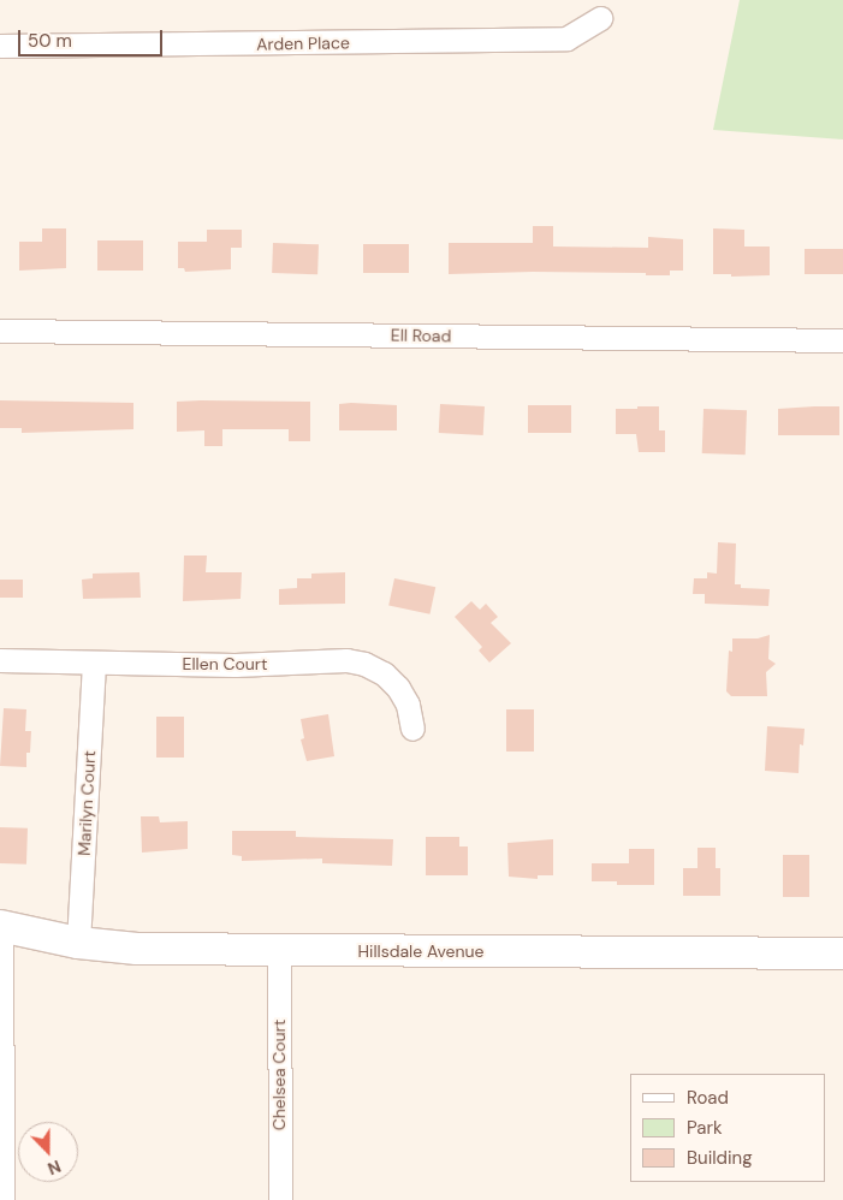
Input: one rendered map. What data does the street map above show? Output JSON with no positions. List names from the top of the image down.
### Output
{
  "streets": {
    "street": [
      "Arden Place",
      "Ell Road",
      "Ellen Court",
      "Marilyn Court",
      "Hillsdale Avenue",
      "Chelsea Court"
    ]
  },
  "crossings": [
    ["Ellen Court", "Marilyn Court"],
    ["Marilyn Court", "Hillsdale Avenue"],
    ["Hillsdale Avenue", "Chelsea Court"]
  ],
  "legend": ["Road", "Park", "Building"],
  "scale_bar": "50 m",
  "north": "bottom"
}
